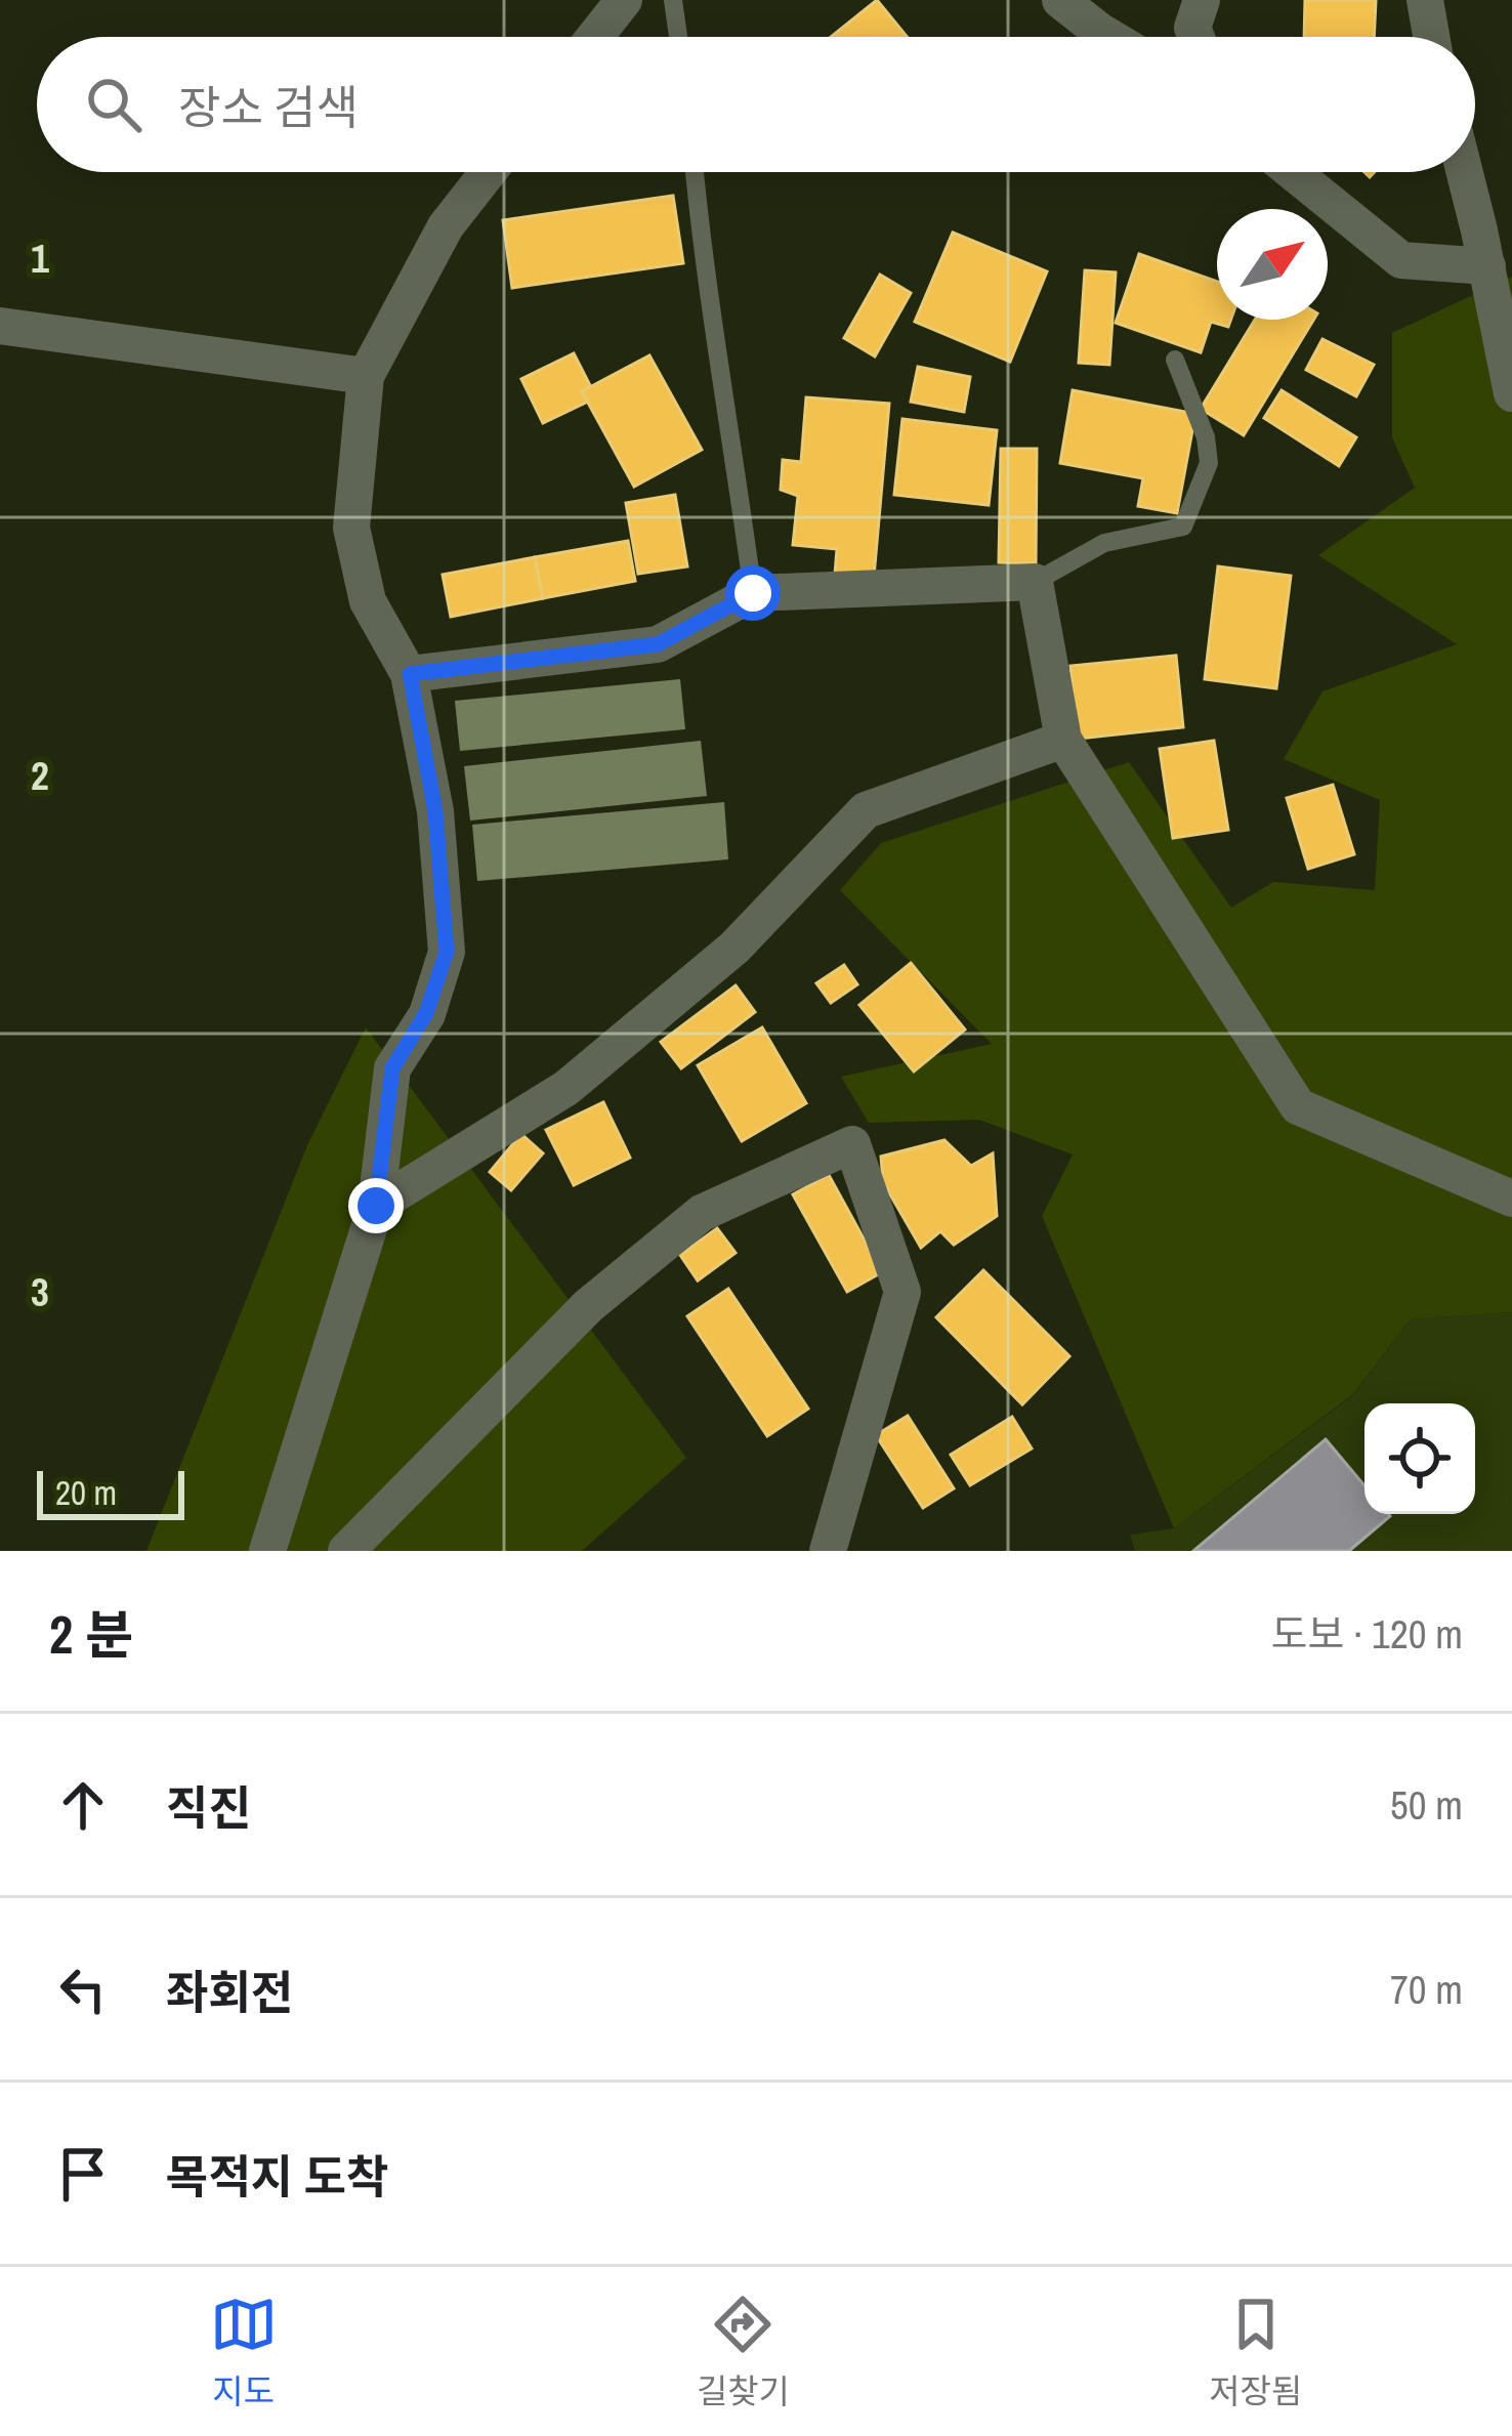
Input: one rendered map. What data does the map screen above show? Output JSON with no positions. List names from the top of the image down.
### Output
{
  "scale_bar": "20 m",
  "north": "top right",
  "page": {
    "search": "장소 검색",
    "scale": "20 m",
    "heading": ["2 분", "도보 · 120 m"],
    "list": [
      ["직진", "50 m"],
      ["좌회전", "70 m"],
      "목적지 도착"
    ],
    "nav": ["지도", "길찾기", "저장됨"]
  },
  "grid": {
    "rows": ["1", "2", "3"]
  }
}
